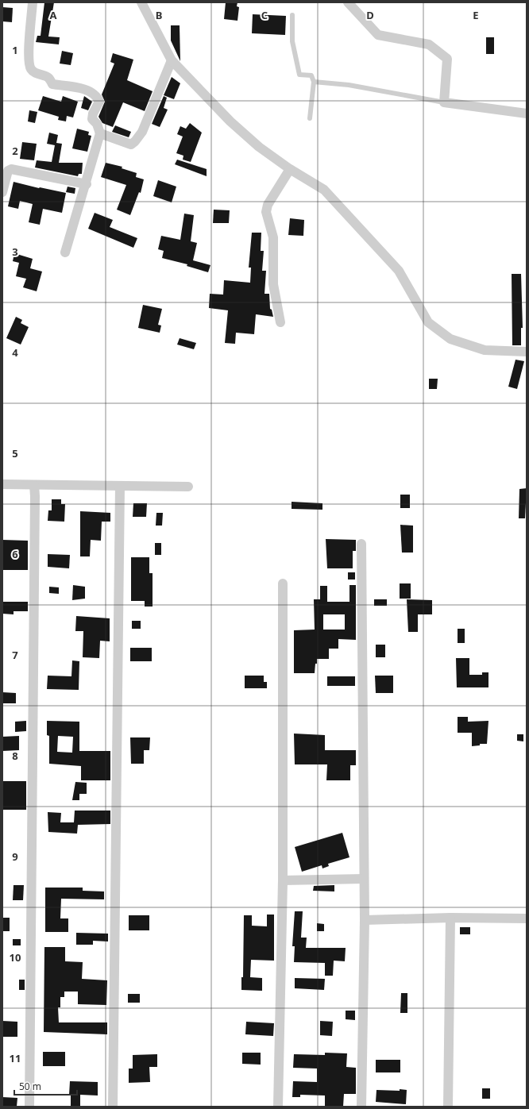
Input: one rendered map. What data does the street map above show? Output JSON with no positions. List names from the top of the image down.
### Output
{
  "scale_bar": "50 m",
  "grid": {
    "columns": [
      "A",
      "B",
      "C",
      "D",
      "E"
    ],
    "rows": [
      "1",
      "2",
      "3",
      "4",
      "5",
      "6",
      "7",
      "8",
      "9",
      "10",
      "11"
    ]
  }
}
